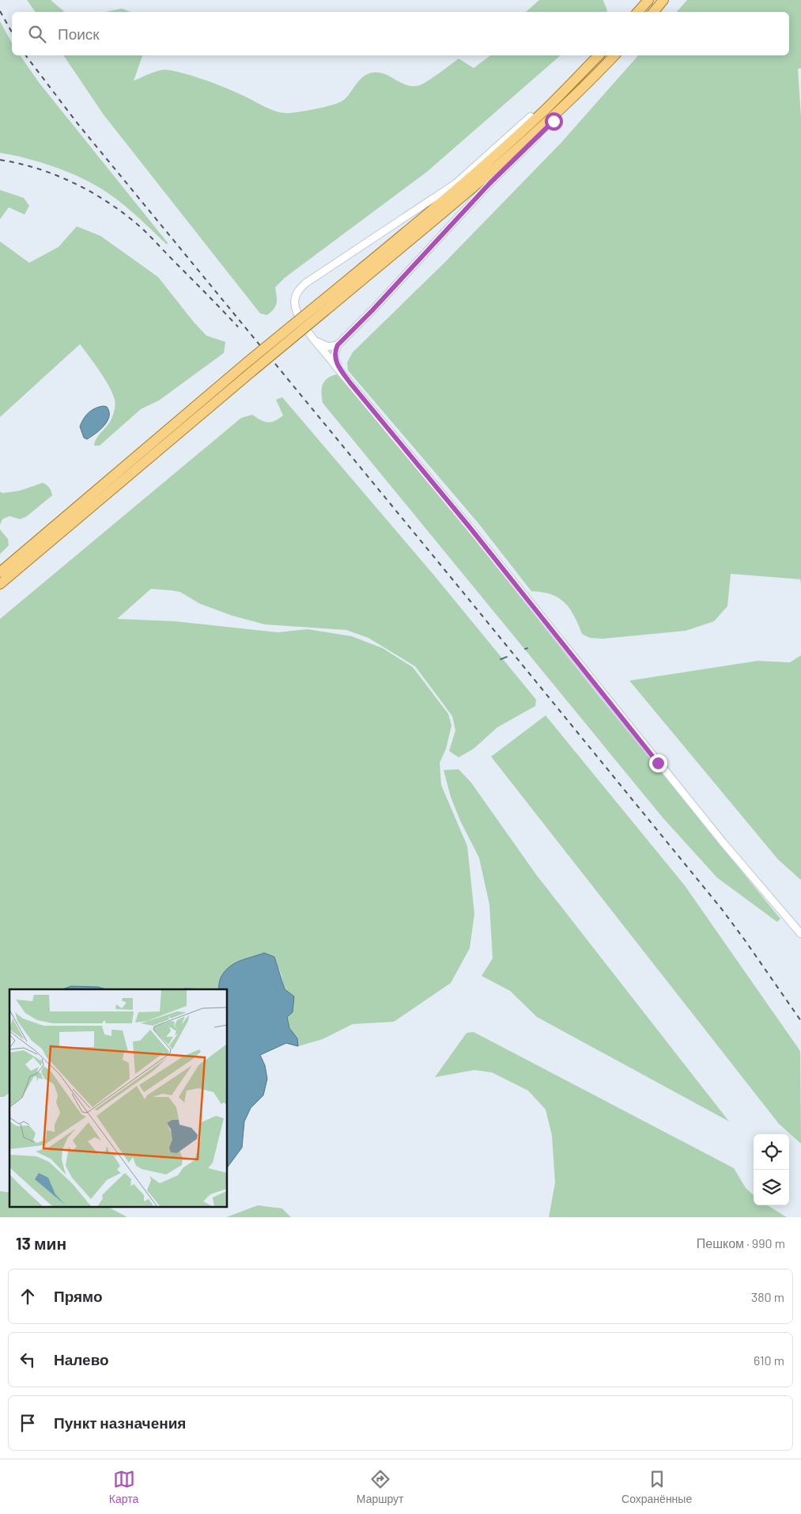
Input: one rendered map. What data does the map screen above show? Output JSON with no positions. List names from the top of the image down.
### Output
{
  "page": {
    "search": "Поиск",
    "heading": ["13 мин", "Пешком · 990 m"],
    "list": [
      ["Прямо", "380 m"],
      ["Налево", "610 m"],
      "Пункт назначения"
    ],
    "nav": ["Карта", "Маршрут", "Сохранённые"]
  }
}
